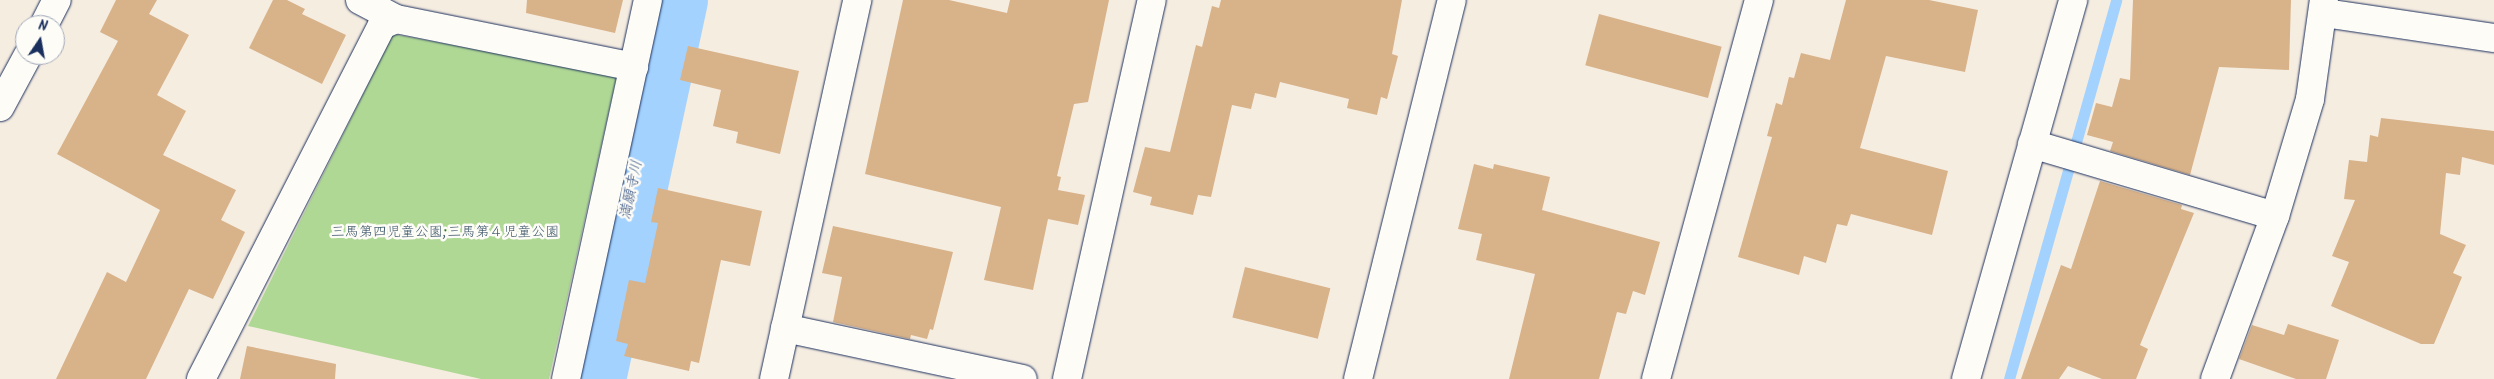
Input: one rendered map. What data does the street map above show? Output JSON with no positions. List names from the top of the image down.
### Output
{
  "water": ["満願寺川"],
  "parks": ["三馬第四児童公園;三馬第４児童公園"],
  "north": "top"
}
